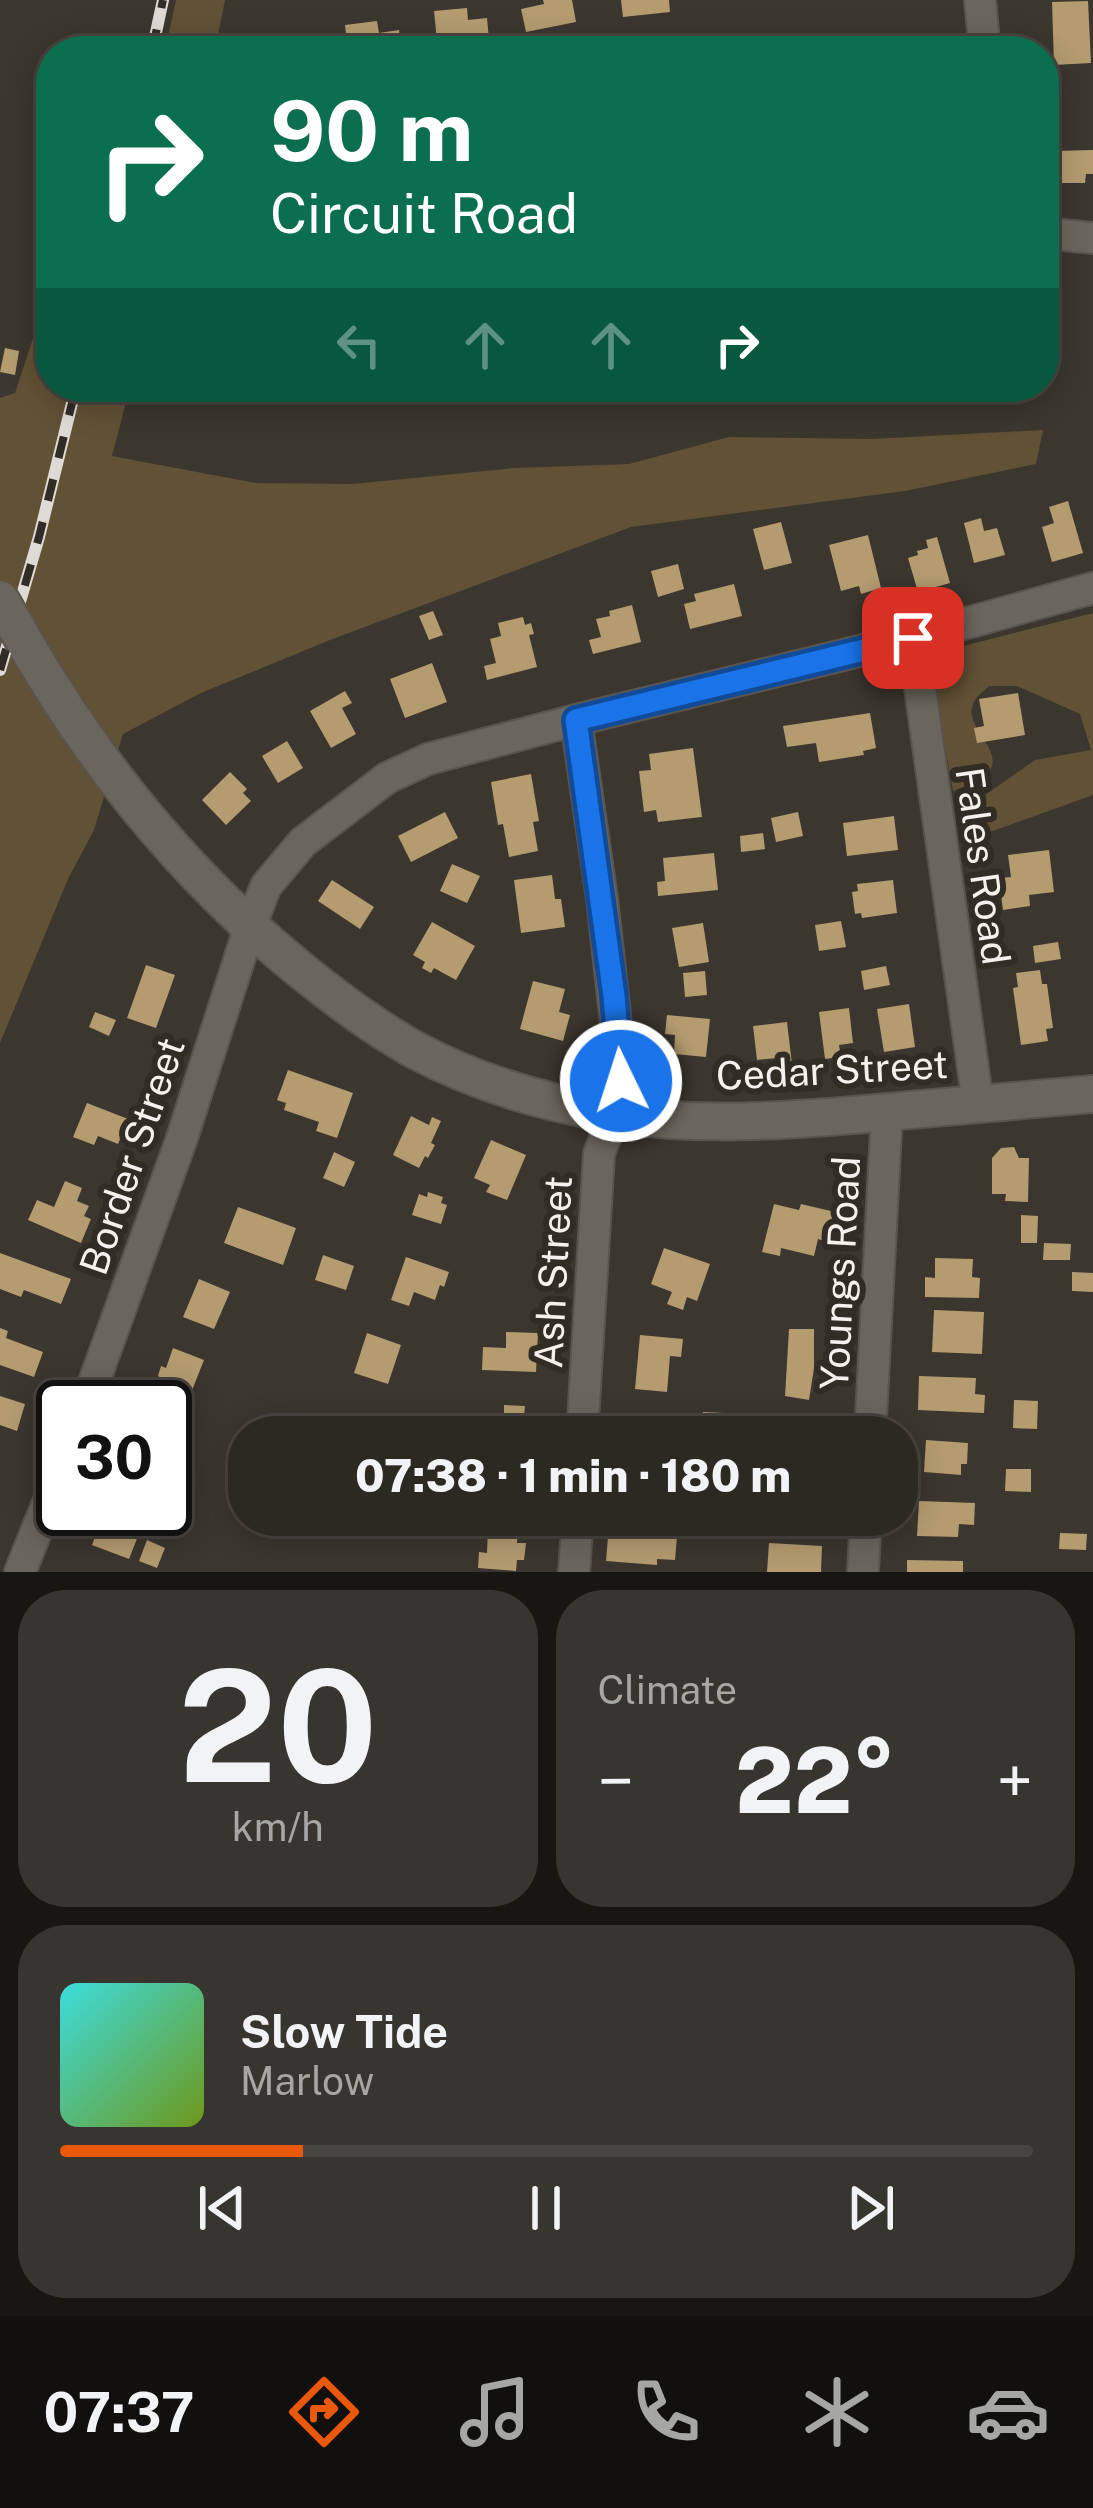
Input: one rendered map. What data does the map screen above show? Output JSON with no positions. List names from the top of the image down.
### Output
{
  "streets": {
    "street": [
      "Fales Road",
      "Cedar Street",
      "Border Street",
      "Ash Street",
      "Youngs Road"
    ]
  },
  "crossings": [
    ["Fales Road", "Cedar Street"],
    ["Fales Road", "Border Street"],
    ["Cedar Street", "Border Street"],
    ["Cedar Street", "Ash Street"],
    ["Cedar Street", "Youngs Road"],
    ["Border Street", "Ash Street"]
  ],
  "page": {
    "turn": ["90 m", "Circuit Road"],
    "limit": "30",
    "trip": "07:38 · 1 min · 180 m",
    "tile": [
      ["20", "km/h"],
      "Climate"
    ],
    "heat": ["−", "22°", "+"],
    "song": ["Slow Tide", "Marlow"],
    "tabs": "07:37"
  }
}
